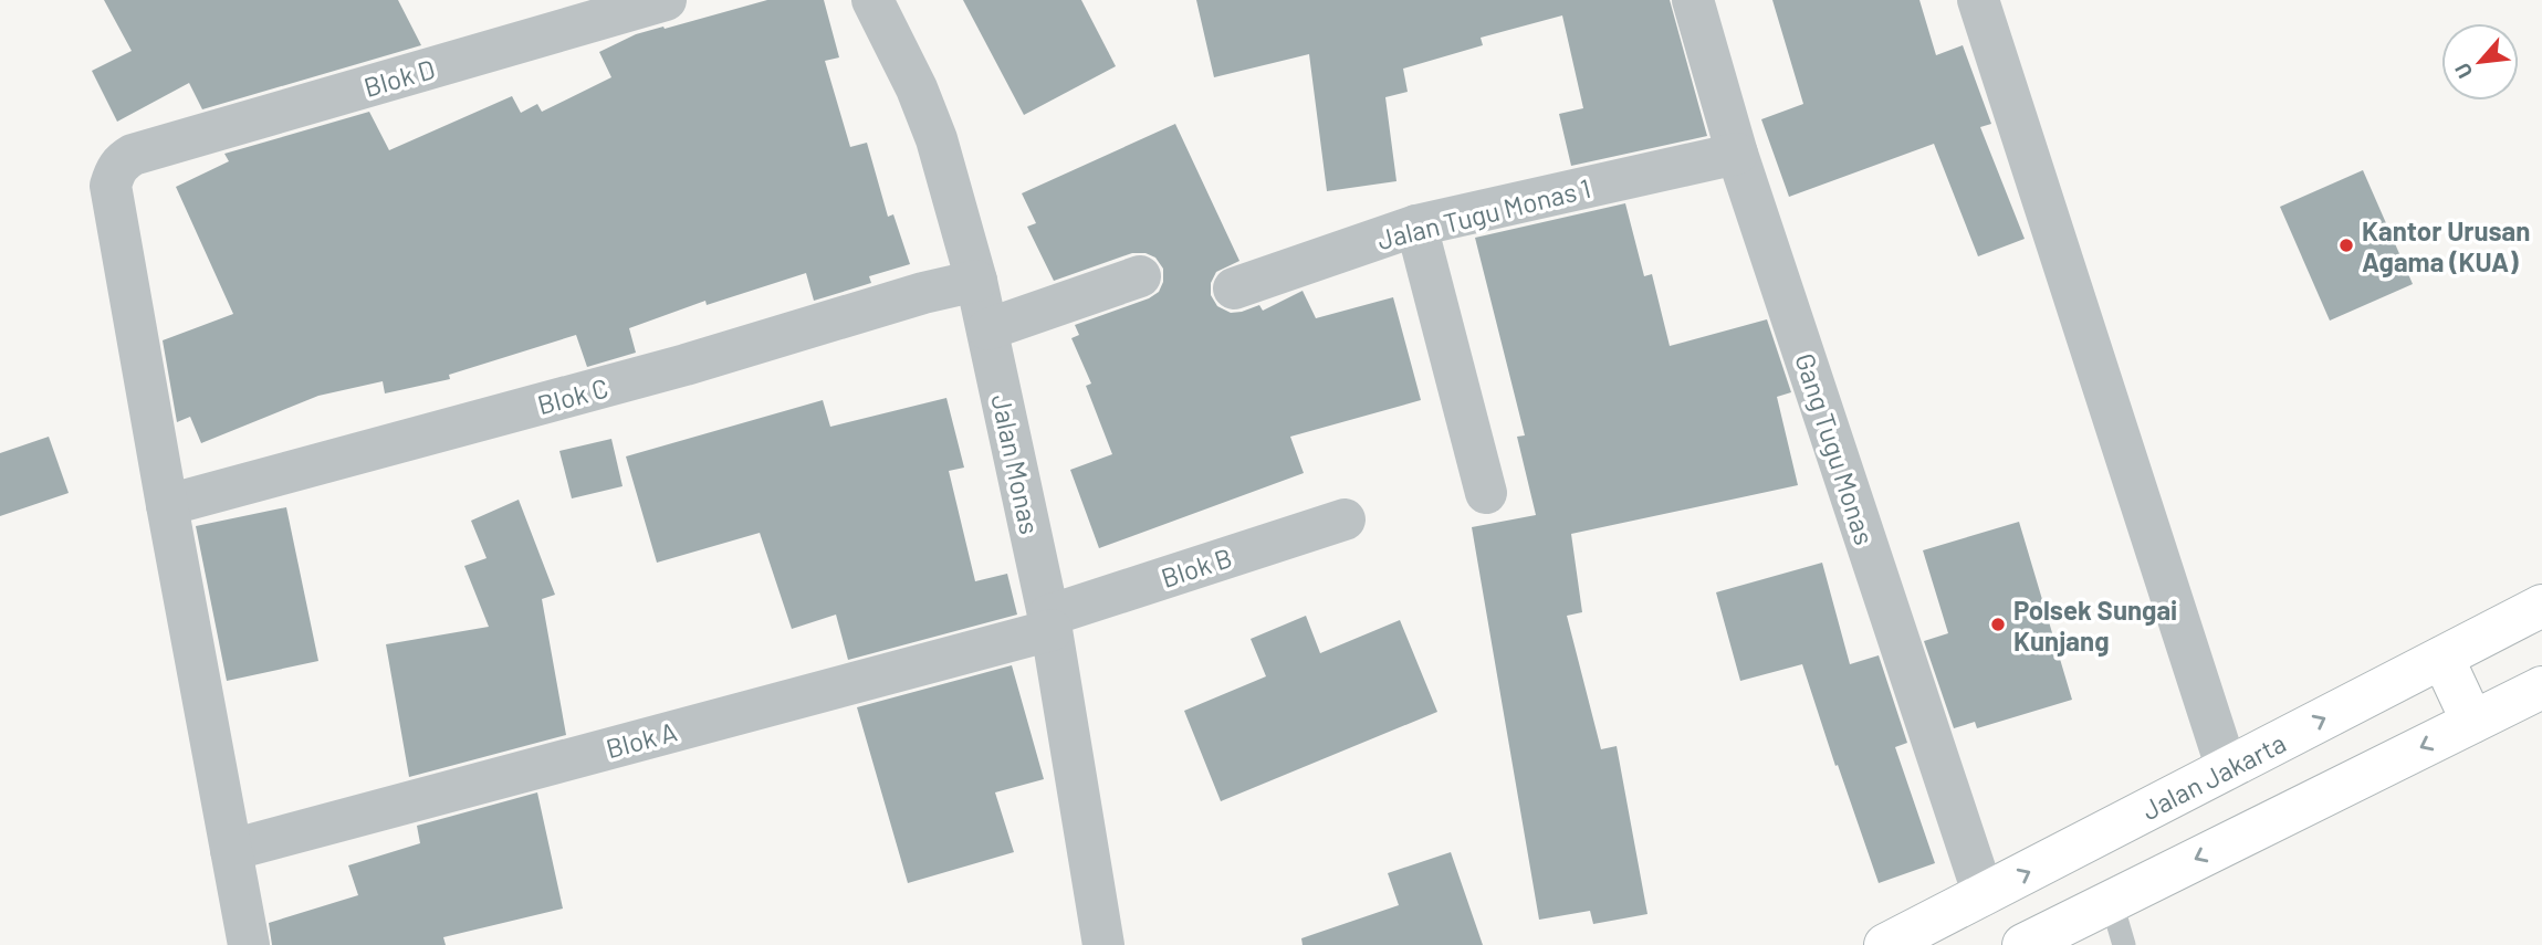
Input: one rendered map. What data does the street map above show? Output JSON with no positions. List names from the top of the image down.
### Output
{
  "streets": {
    "main road": ["Jalan Jakarta"],
    "street": [
      "Blok D",
      "Jalan Tugu Monas 1",
      "Blok C",
      "Gang Tugu Monas",
      "Jalan Monas",
      "Blok B",
      "Blok A"
    ]
  },
  "crossings": [
    ["Blok D", "Blok C"],
    ["Jalan Tugu Monas 1", "Gang Tugu Monas"],
    ["Blok C", "Jalan Monas"],
    ["Gang Tugu Monas", "Jalan Jakarta"],
    ["Jalan Monas", "Blok B"],
    ["Jalan Monas", "Blok A"],
    ["Blok B", "Blok A"]
  ],
  "places": ["Kantor Urusan Agama (KUA)", "Polsek Sungai Kunjang"],
  "north": "bottom left"
}
